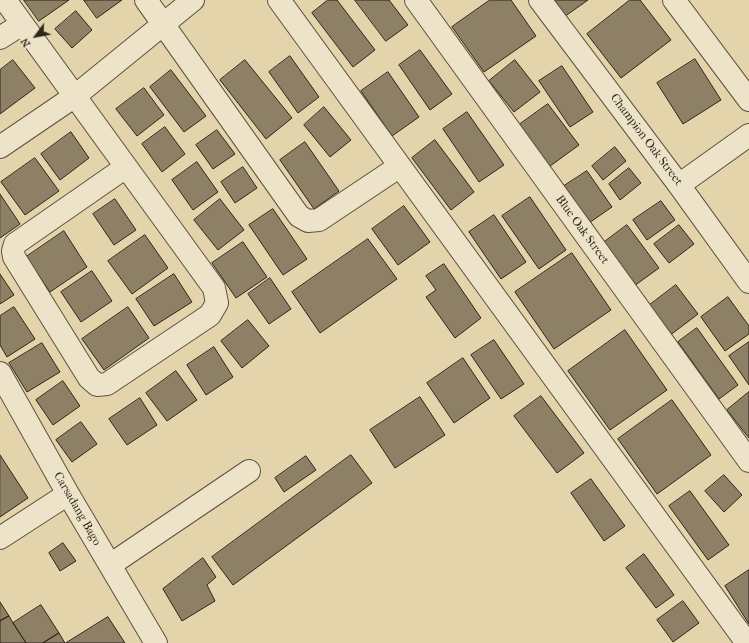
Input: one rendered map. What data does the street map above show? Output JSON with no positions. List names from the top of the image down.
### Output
{
  "streets": {
    "street": ["Champion Oak Street", "Blue Oak Street", "Carsadang Bago"]
  },
  "north": "bottom left"
}
